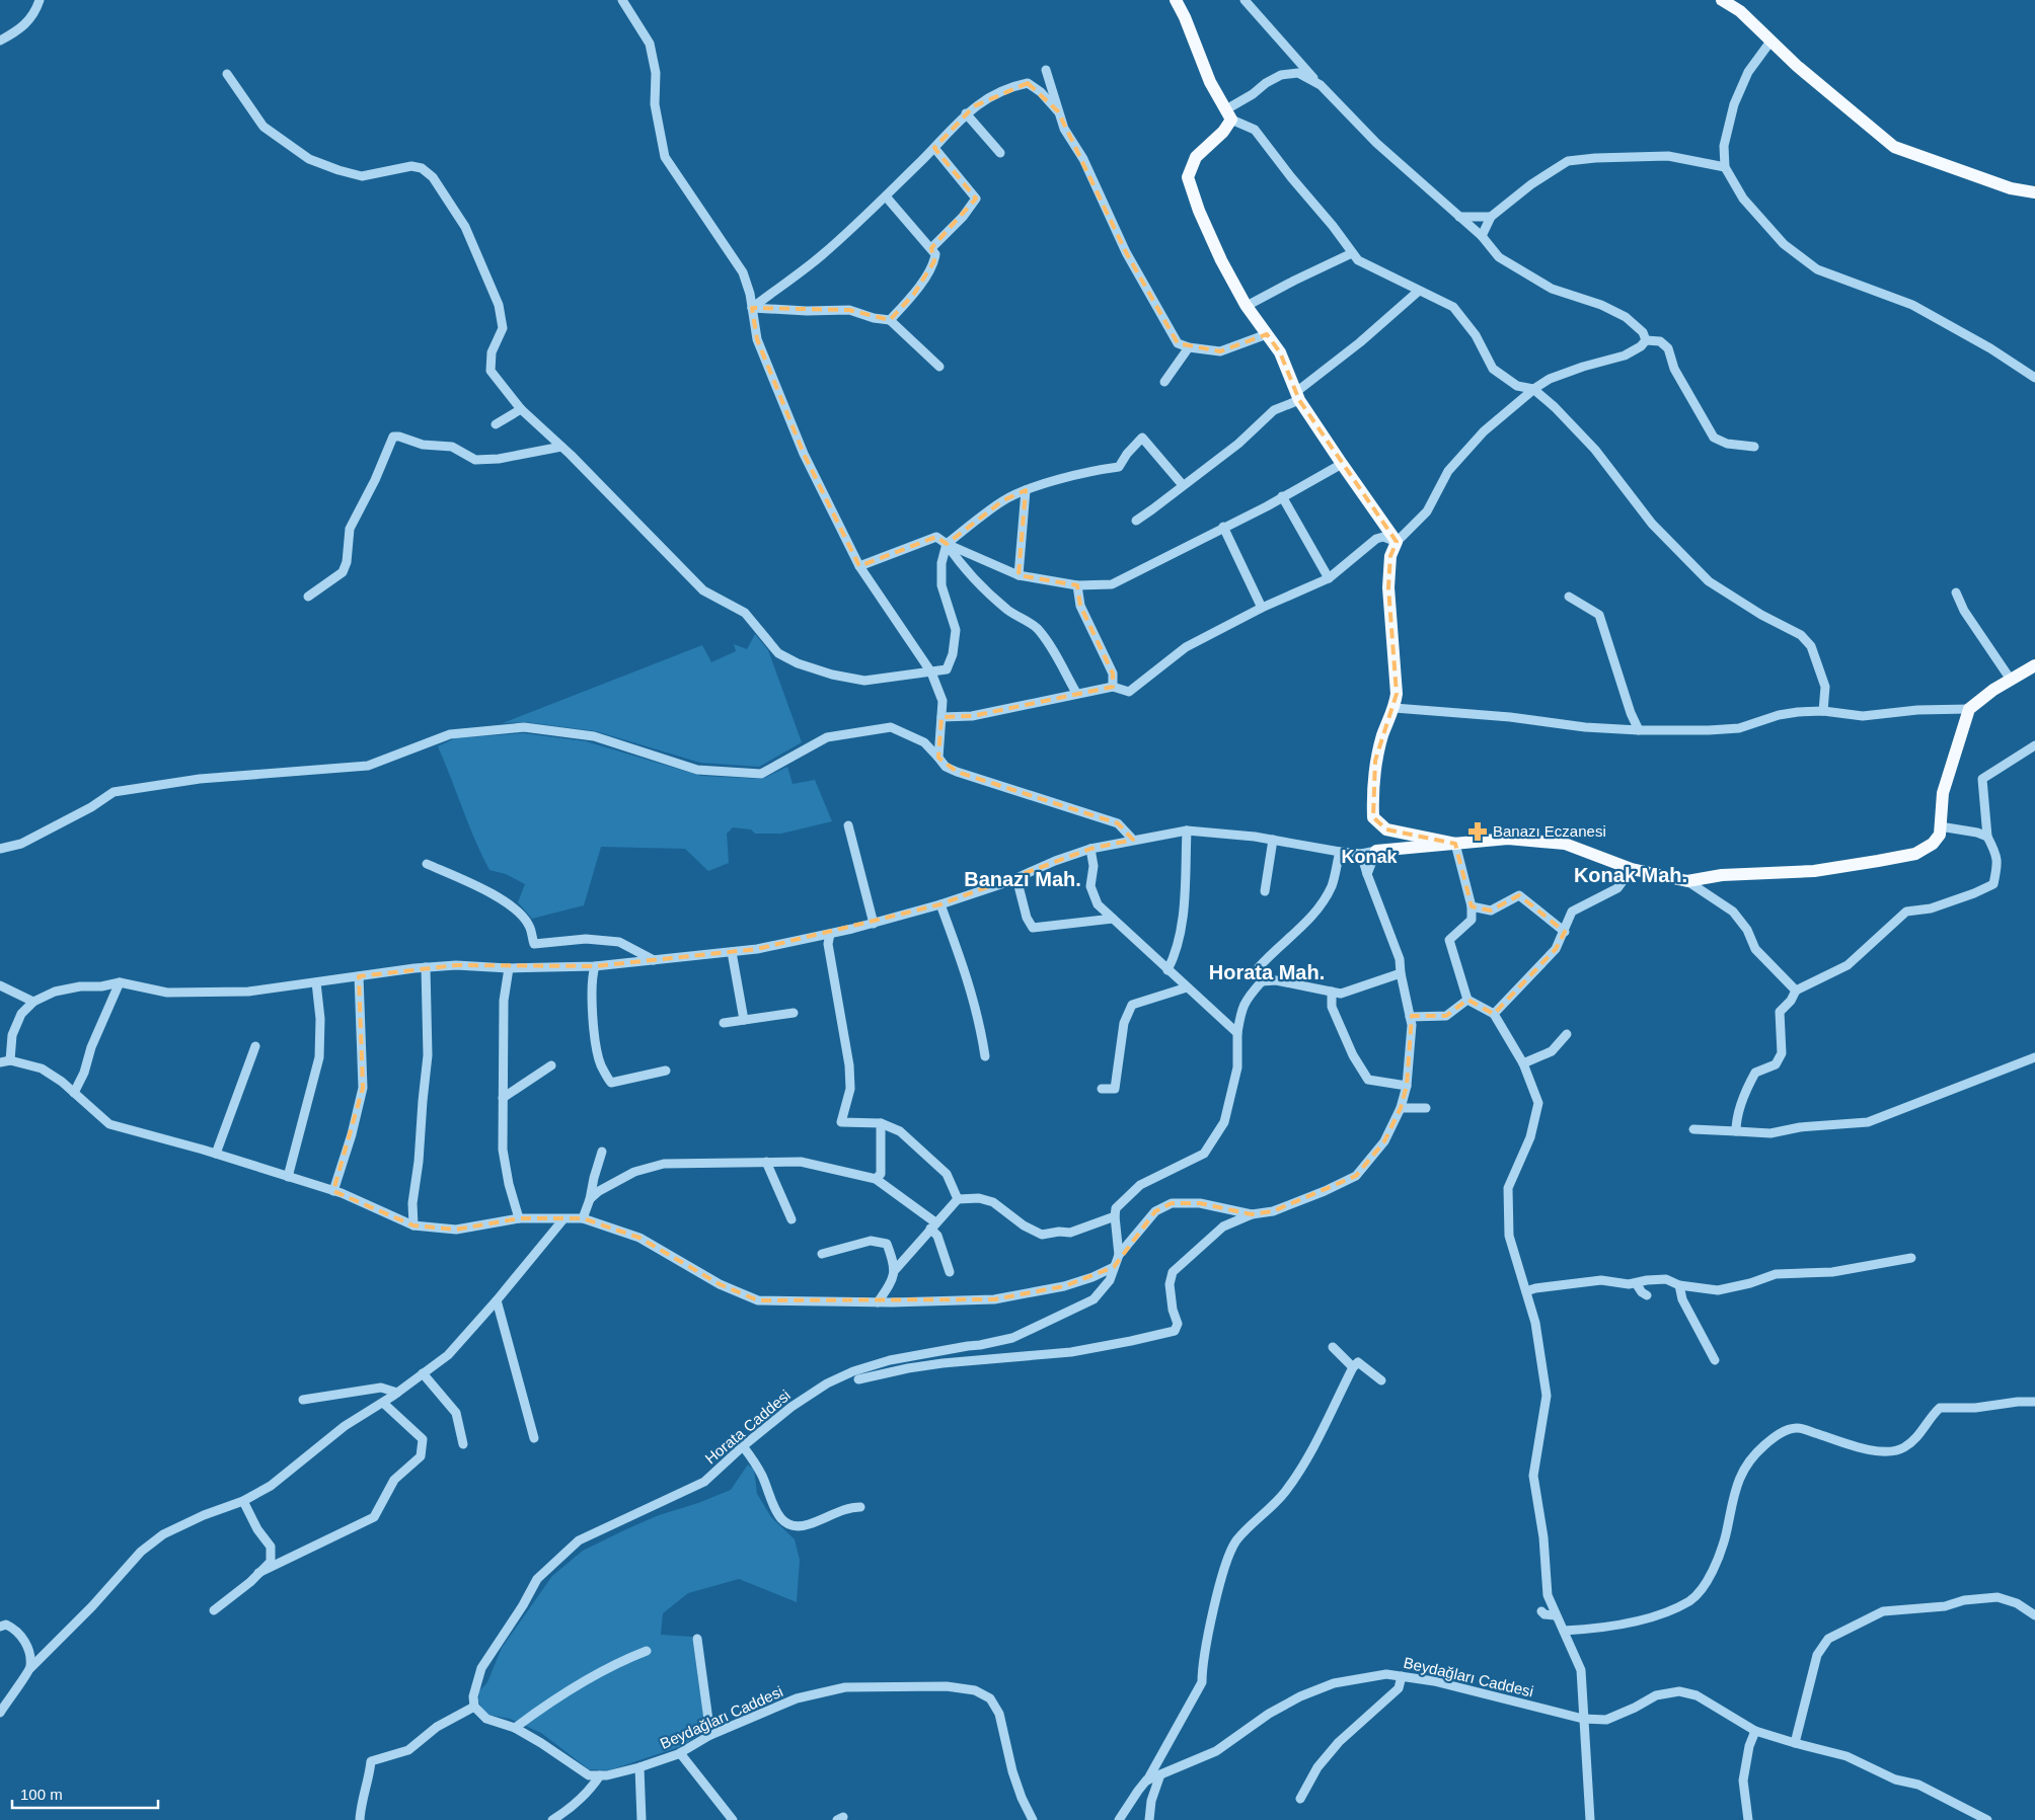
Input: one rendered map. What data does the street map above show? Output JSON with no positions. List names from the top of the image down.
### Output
{
  "streets": {
    "street": ["Horata Caddesi", "Beydağları Caddesi"]
  },
  "districts": [
    "Konak",
    "Konak Mah.",
    "Banazı Mah.",
    "Horata Mah."
  ],
  "places": {
    "pharmacy": ["Banazı Eczanesi"]
  },
  "scale_bar": "100 m"
}
